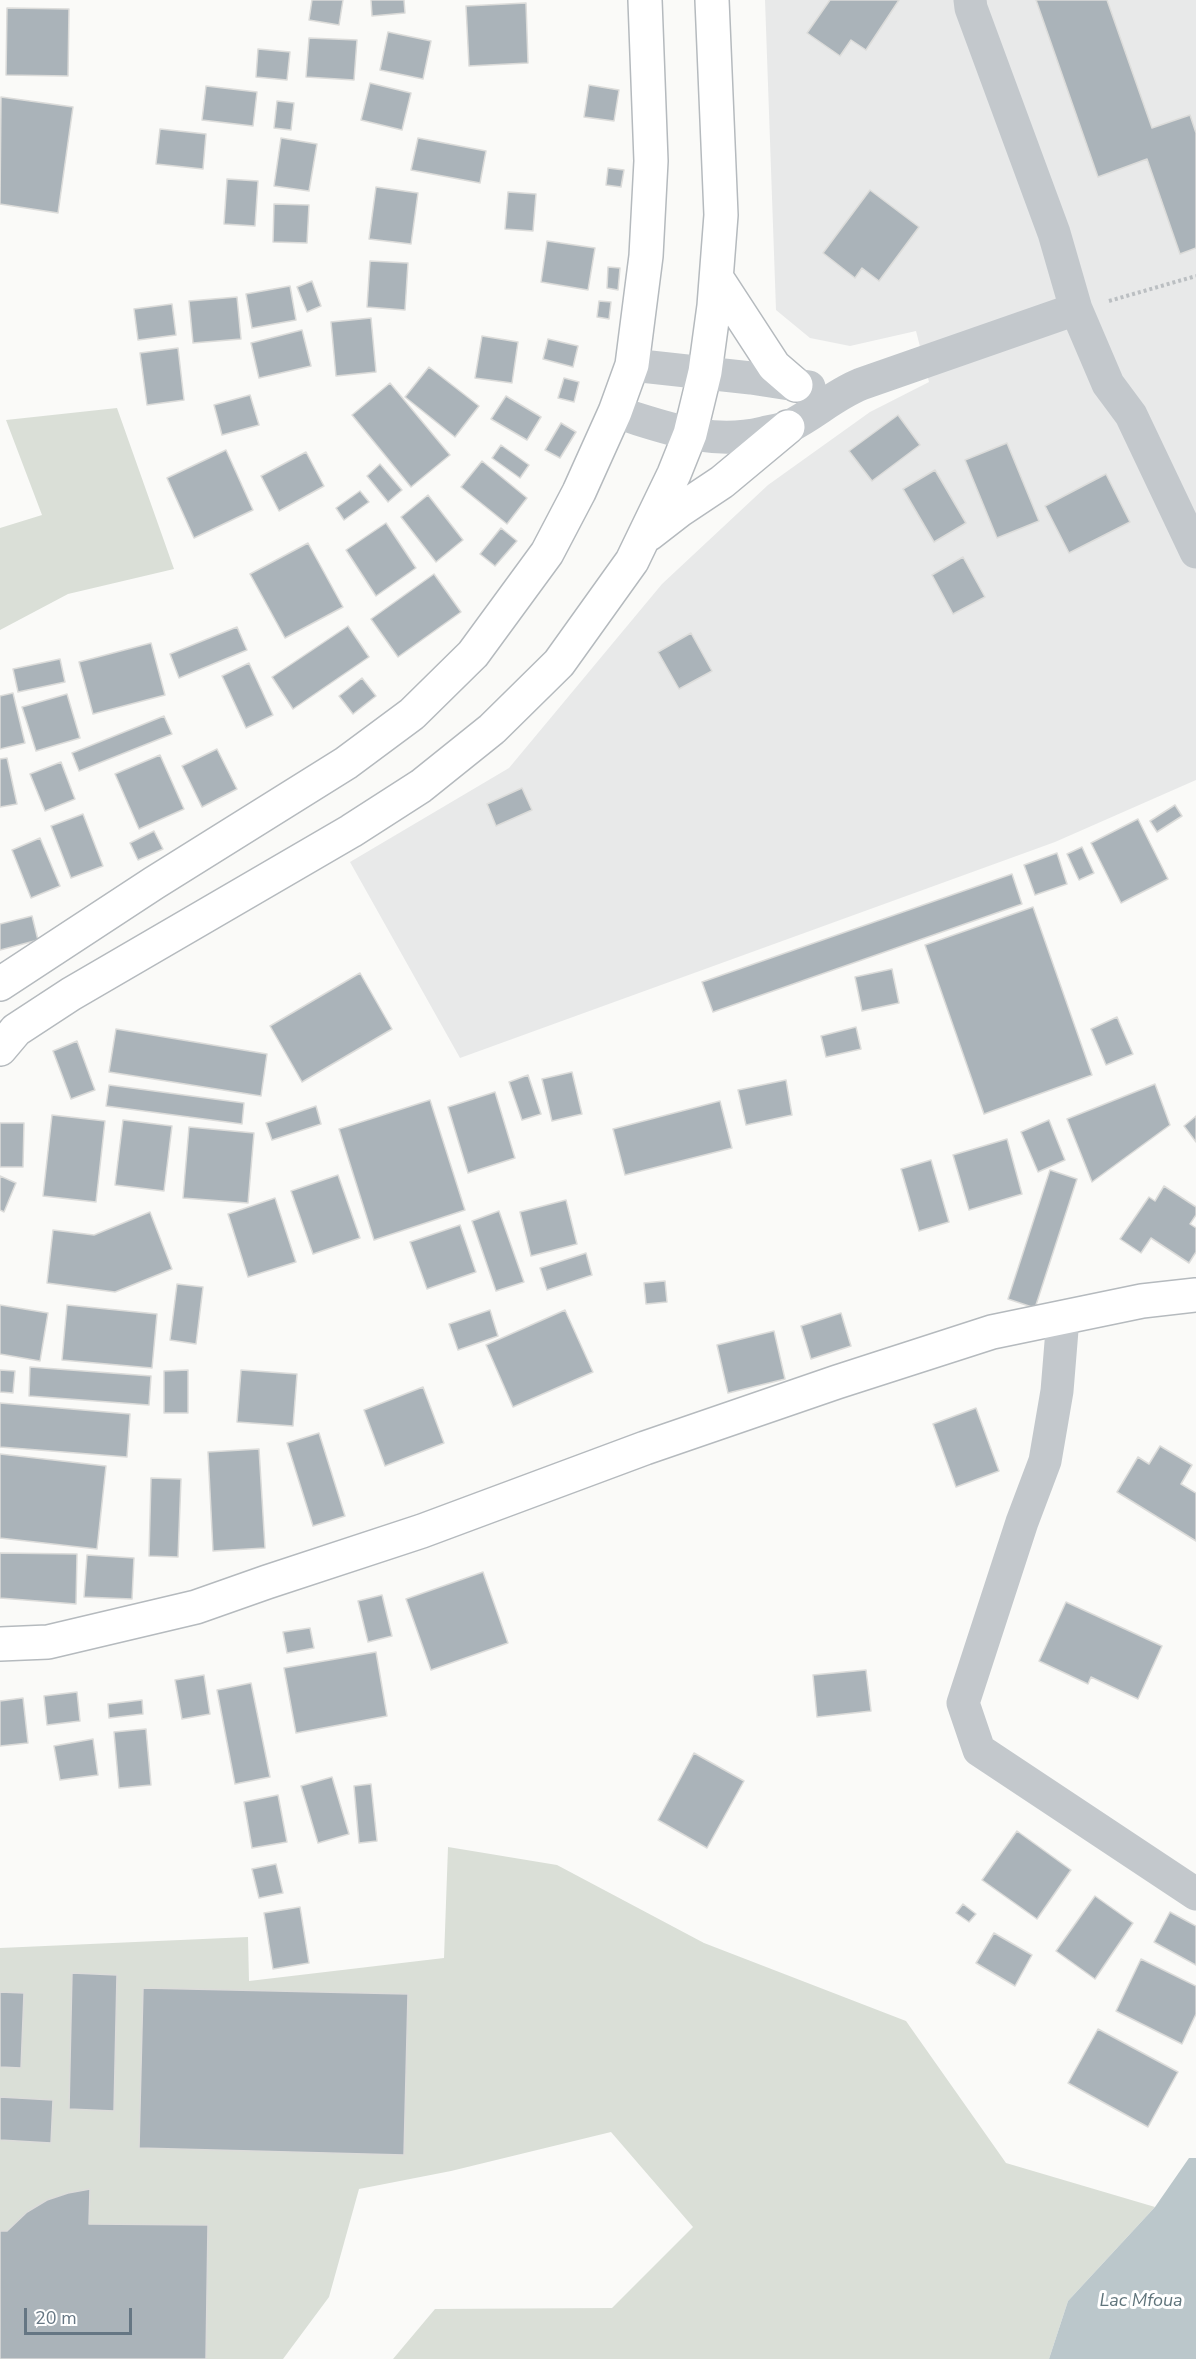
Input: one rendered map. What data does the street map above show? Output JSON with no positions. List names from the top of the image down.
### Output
{
  "water": ["Lac Mfoua"],
  "scale_bar": "20 m"
}
